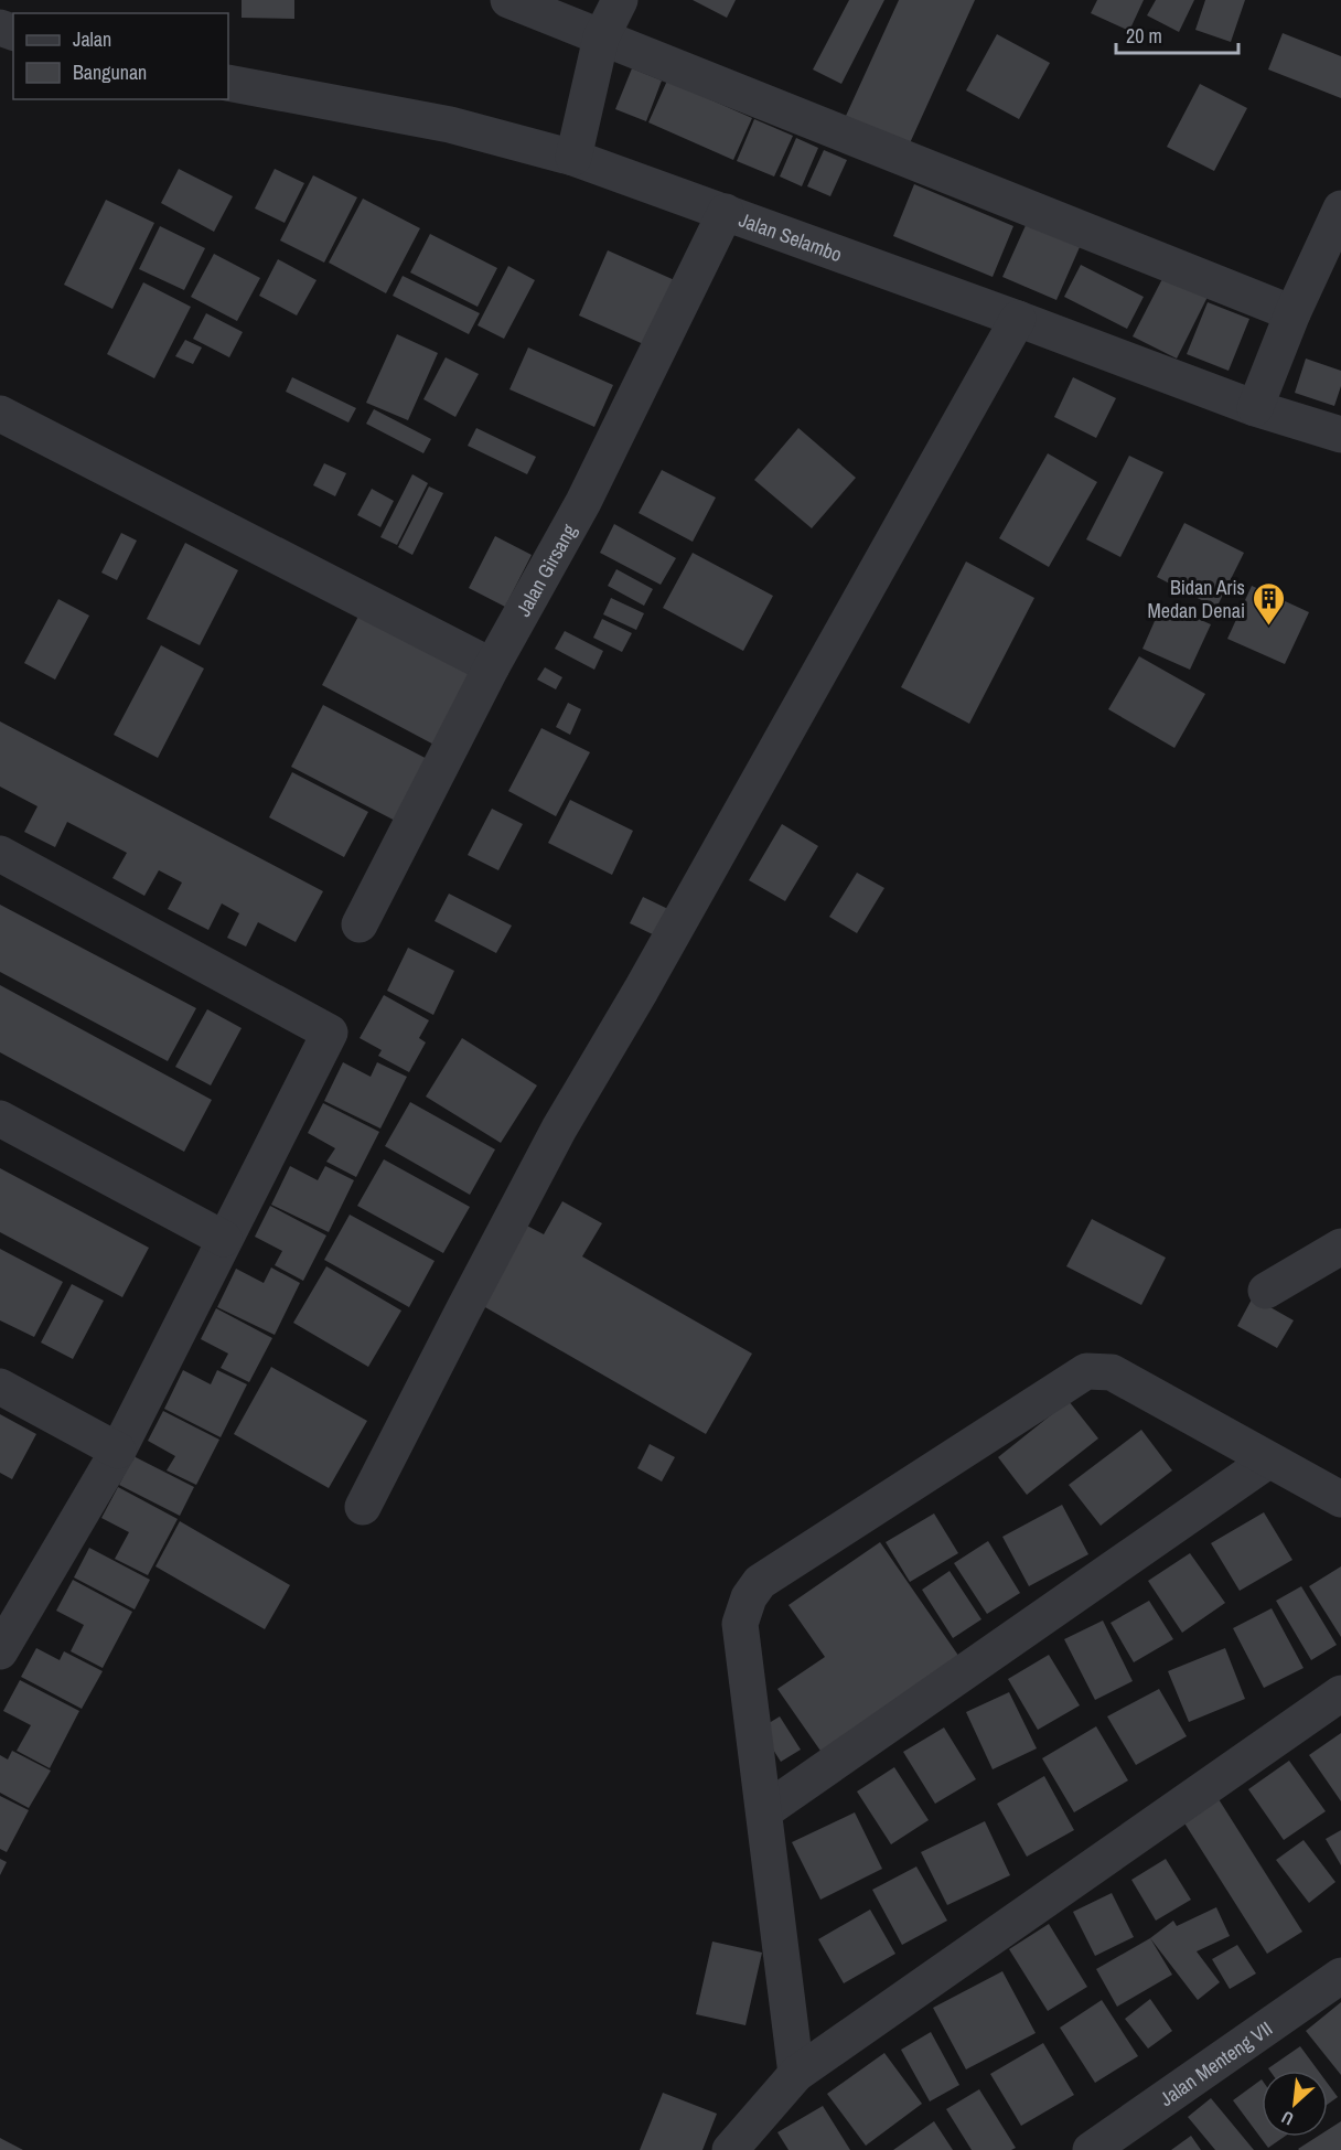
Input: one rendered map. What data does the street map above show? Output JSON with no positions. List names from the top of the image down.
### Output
{
  "streets": {
    "street": ["Jalan Selambo", "Jalan Girsang", "Jalan Menteng VII"]
  },
  "crossings": [
    ["Jalan Selambo", "Jalan Girsang"]
  ],
  "places": {
    "building": ["Bidan Aris Medan Denai"]
  },
  "legend": ["Jalan", "Bangunan"],
  "scale_bar": "20 m",
  "north": "bottom left"
}
